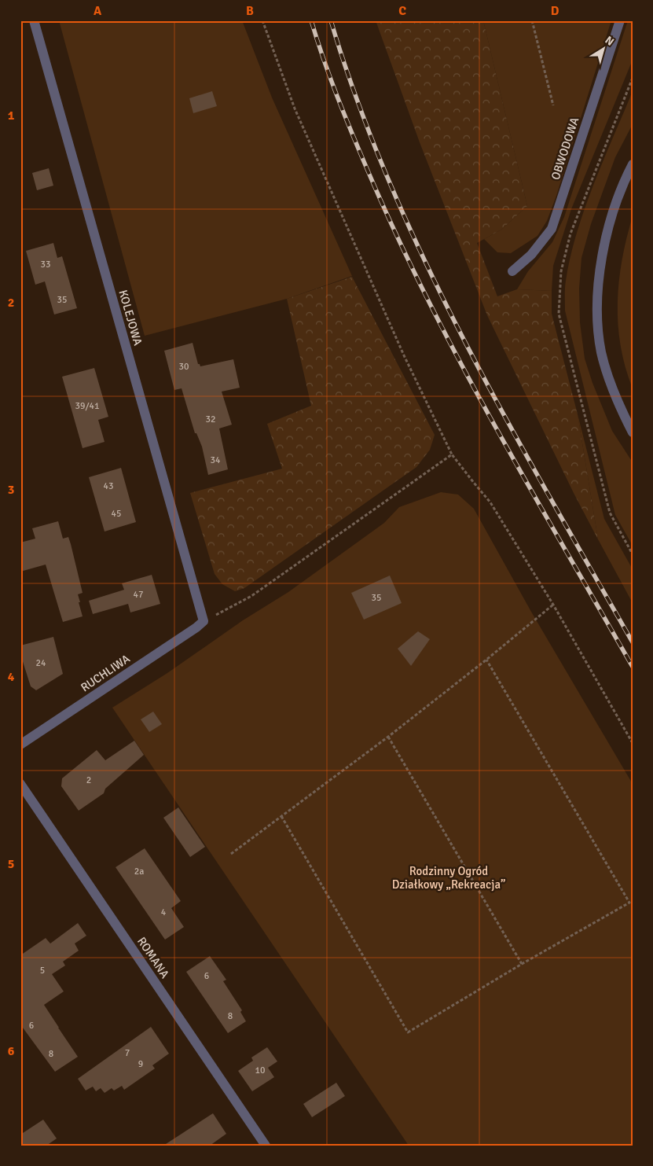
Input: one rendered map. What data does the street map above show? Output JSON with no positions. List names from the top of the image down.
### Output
{
  "streets": {
    "street": [
      "OBWODOWA",
      "KOLEJOWA",
      "RUCHLIWA",
      "ROMANA"
    ]
  },
  "crossings": [
    ["KOLEJOWA", "RUCHLIWA"]
  ],
  "parks": ["Rodzinny Ogród Działkowy „Rekreacja”"],
  "house_numbers": [
    "33",
    "35",
    "30",
    "39/41",
    "32",
    "34",
    "43",
    "45",
    "47",
    "35",
    "24",
    "2",
    "2a",
    "4",
    "5",
    "6",
    "8",
    "6",
    "7",
    "8",
    "9",
    "10"
  ],
  "north": "top right",
  "grid": {
    "columns": [
      "A",
      "B",
      "C",
      "D"
    ],
    "rows": [
      "1",
      "2",
      "3",
      "4",
      "5",
      "6"
    ]
  }
}
